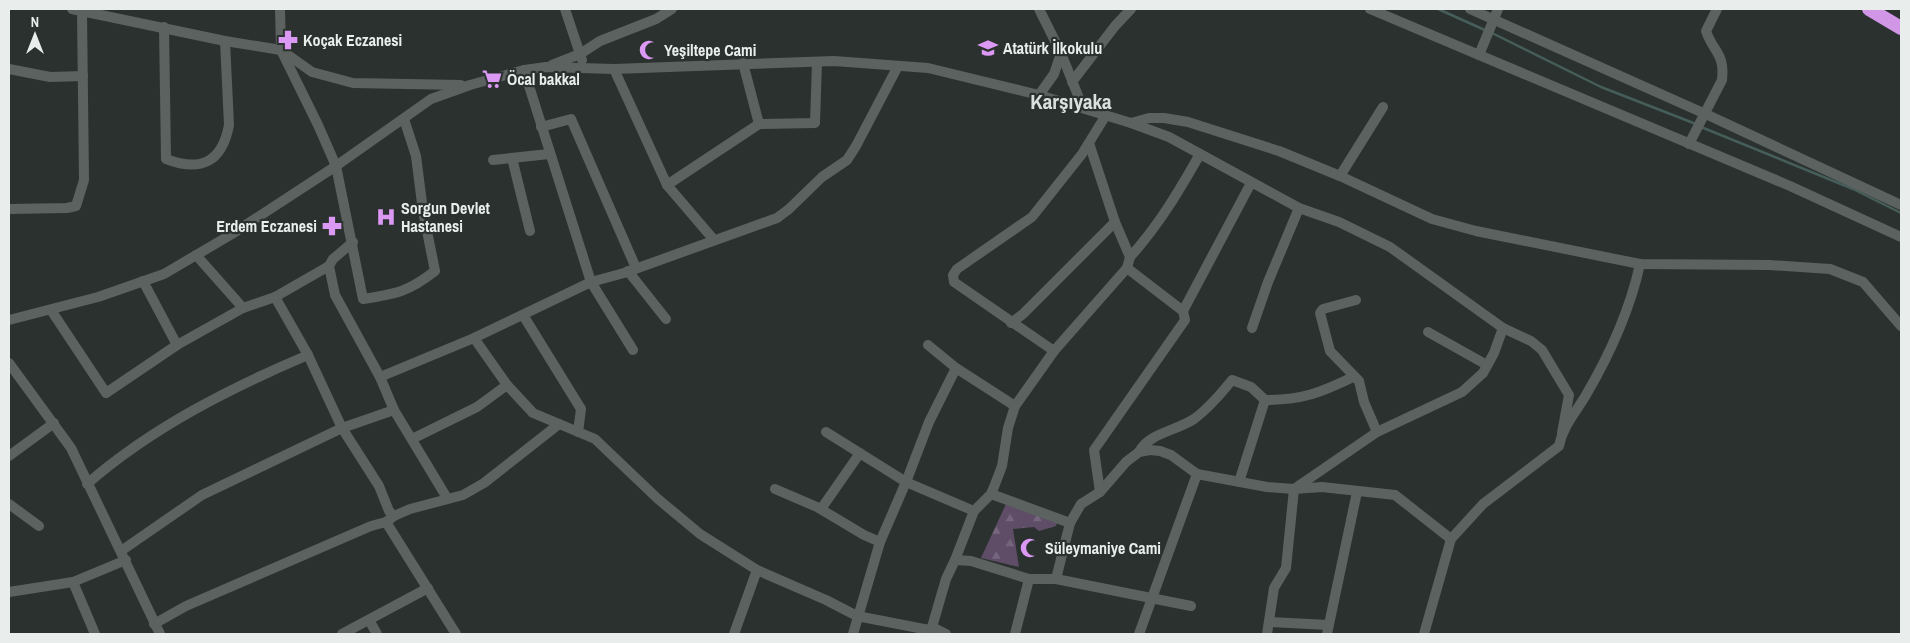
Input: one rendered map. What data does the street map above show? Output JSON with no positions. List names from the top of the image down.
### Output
{
  "districts": ["Karşıyaka"],
  "places": {
    "pharmacy": ["Koçak Eczanesi", "Erdem Eczanesi"],
    "school or university": ["Atatürk İlkokulu"],
    "mosque": ["Yeşiltepe Cami", "Süleymaniye Cami"],
    "supermarket": ["Öcal bakkal"],
    "hospital": ["Sorgun Devlet Hastanesi"]
  },
  "north": "top"
}
